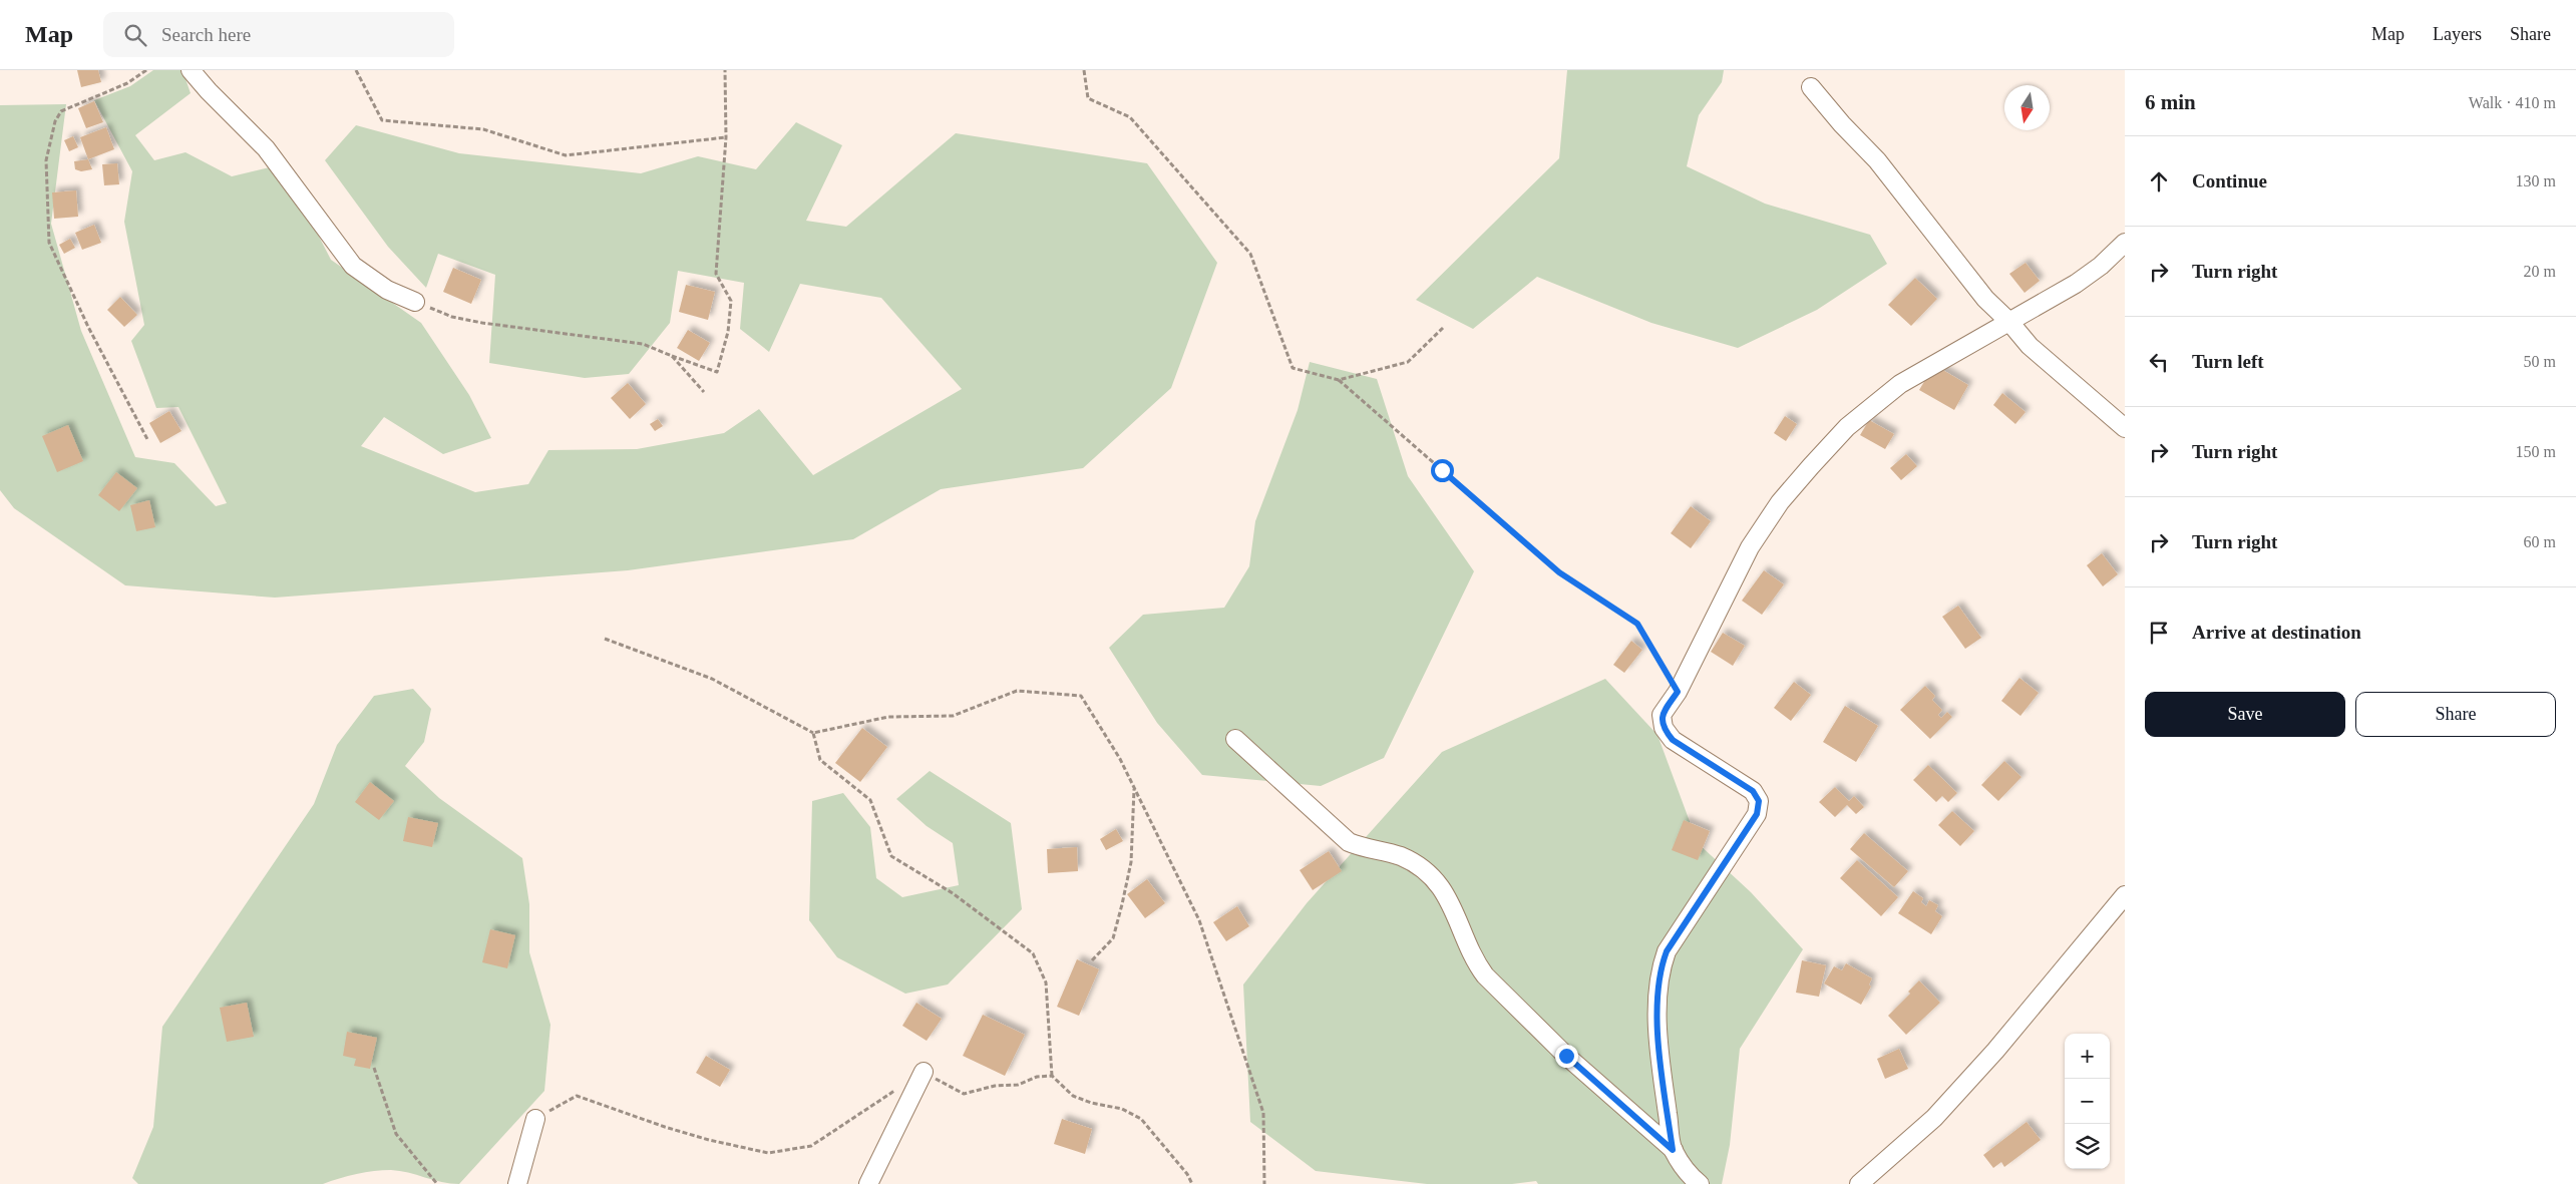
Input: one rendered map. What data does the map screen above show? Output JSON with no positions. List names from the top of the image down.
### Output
{
  "north": "bottom",
  "page": {
    "header": "Map",
    "search": "Search here",
    "nav": ["Map", "Layers", "Share"],
    "heading": ["6 min", "Walk · 410 m"],
    "list": [
      ["Continue", "130 m"],
      ["Turn right", "20 m"],
      ["Turn left", "50 m"],
      ["Turn right", "150 m"],
      ["Turn right", "60 m"],
      "Arrive at destination"
    ],
    "buttons": ["Save", "Share"],
    "map_buttons": ["+", "−"]
  }
}
